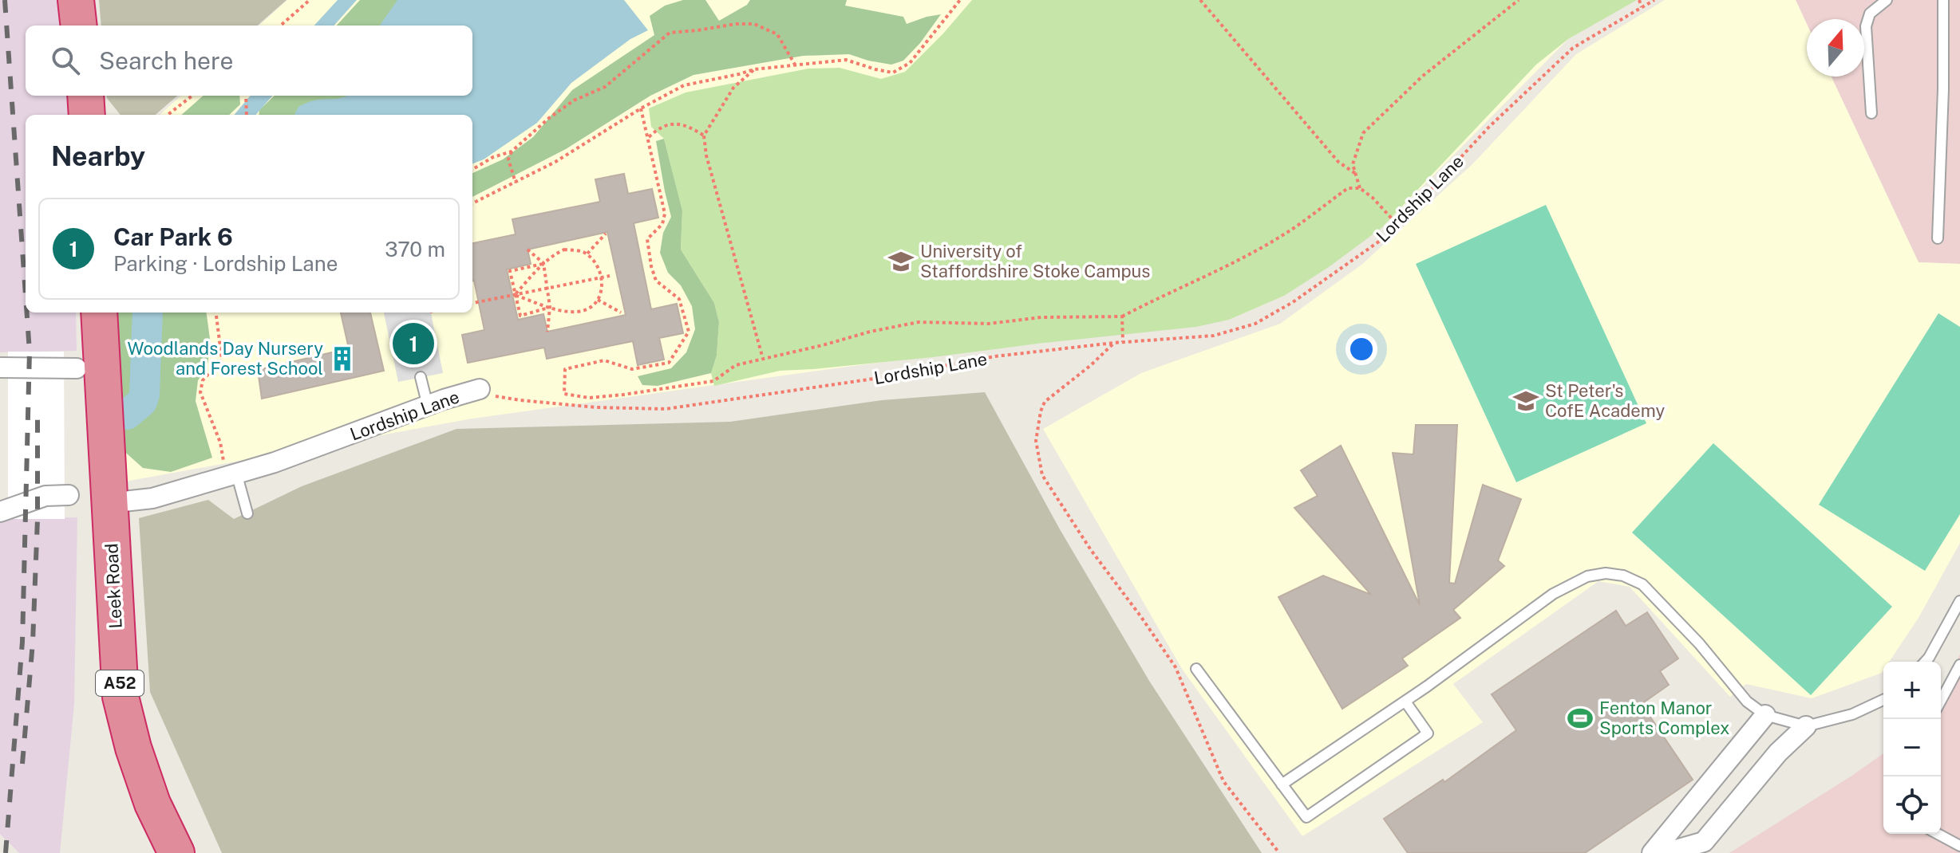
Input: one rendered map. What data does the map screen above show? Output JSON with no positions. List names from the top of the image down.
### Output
{
  "streets": {
    "highway": ["Leek Road", "A52"],
    "street": ["Lordship Lane"]
  },
  "crossings": [
    ["Lordship Lane", "Leek Road"]
  ],
  "places": {
    "school or university": ["University of Staffordshire Stoke Campus", "St Peter's CofE Academy"],
    "building": ["Woodlands Day Nursery and Forest School"],
    "sports": ["Fenton Manor Sports Complex"]
  },
  "north": "top",
  "page": {
    "search": "Search here",
    "heading": "Nearby",
    "list": [
      {
        "mark": "1",
        "name": "Car Park 6",
        "note": "Parking · Lordship Lane",
        "value": "370 m"
      }
    ],
    "pins": "1",
    "map_buttons": ["+", "−"]
  }
}
